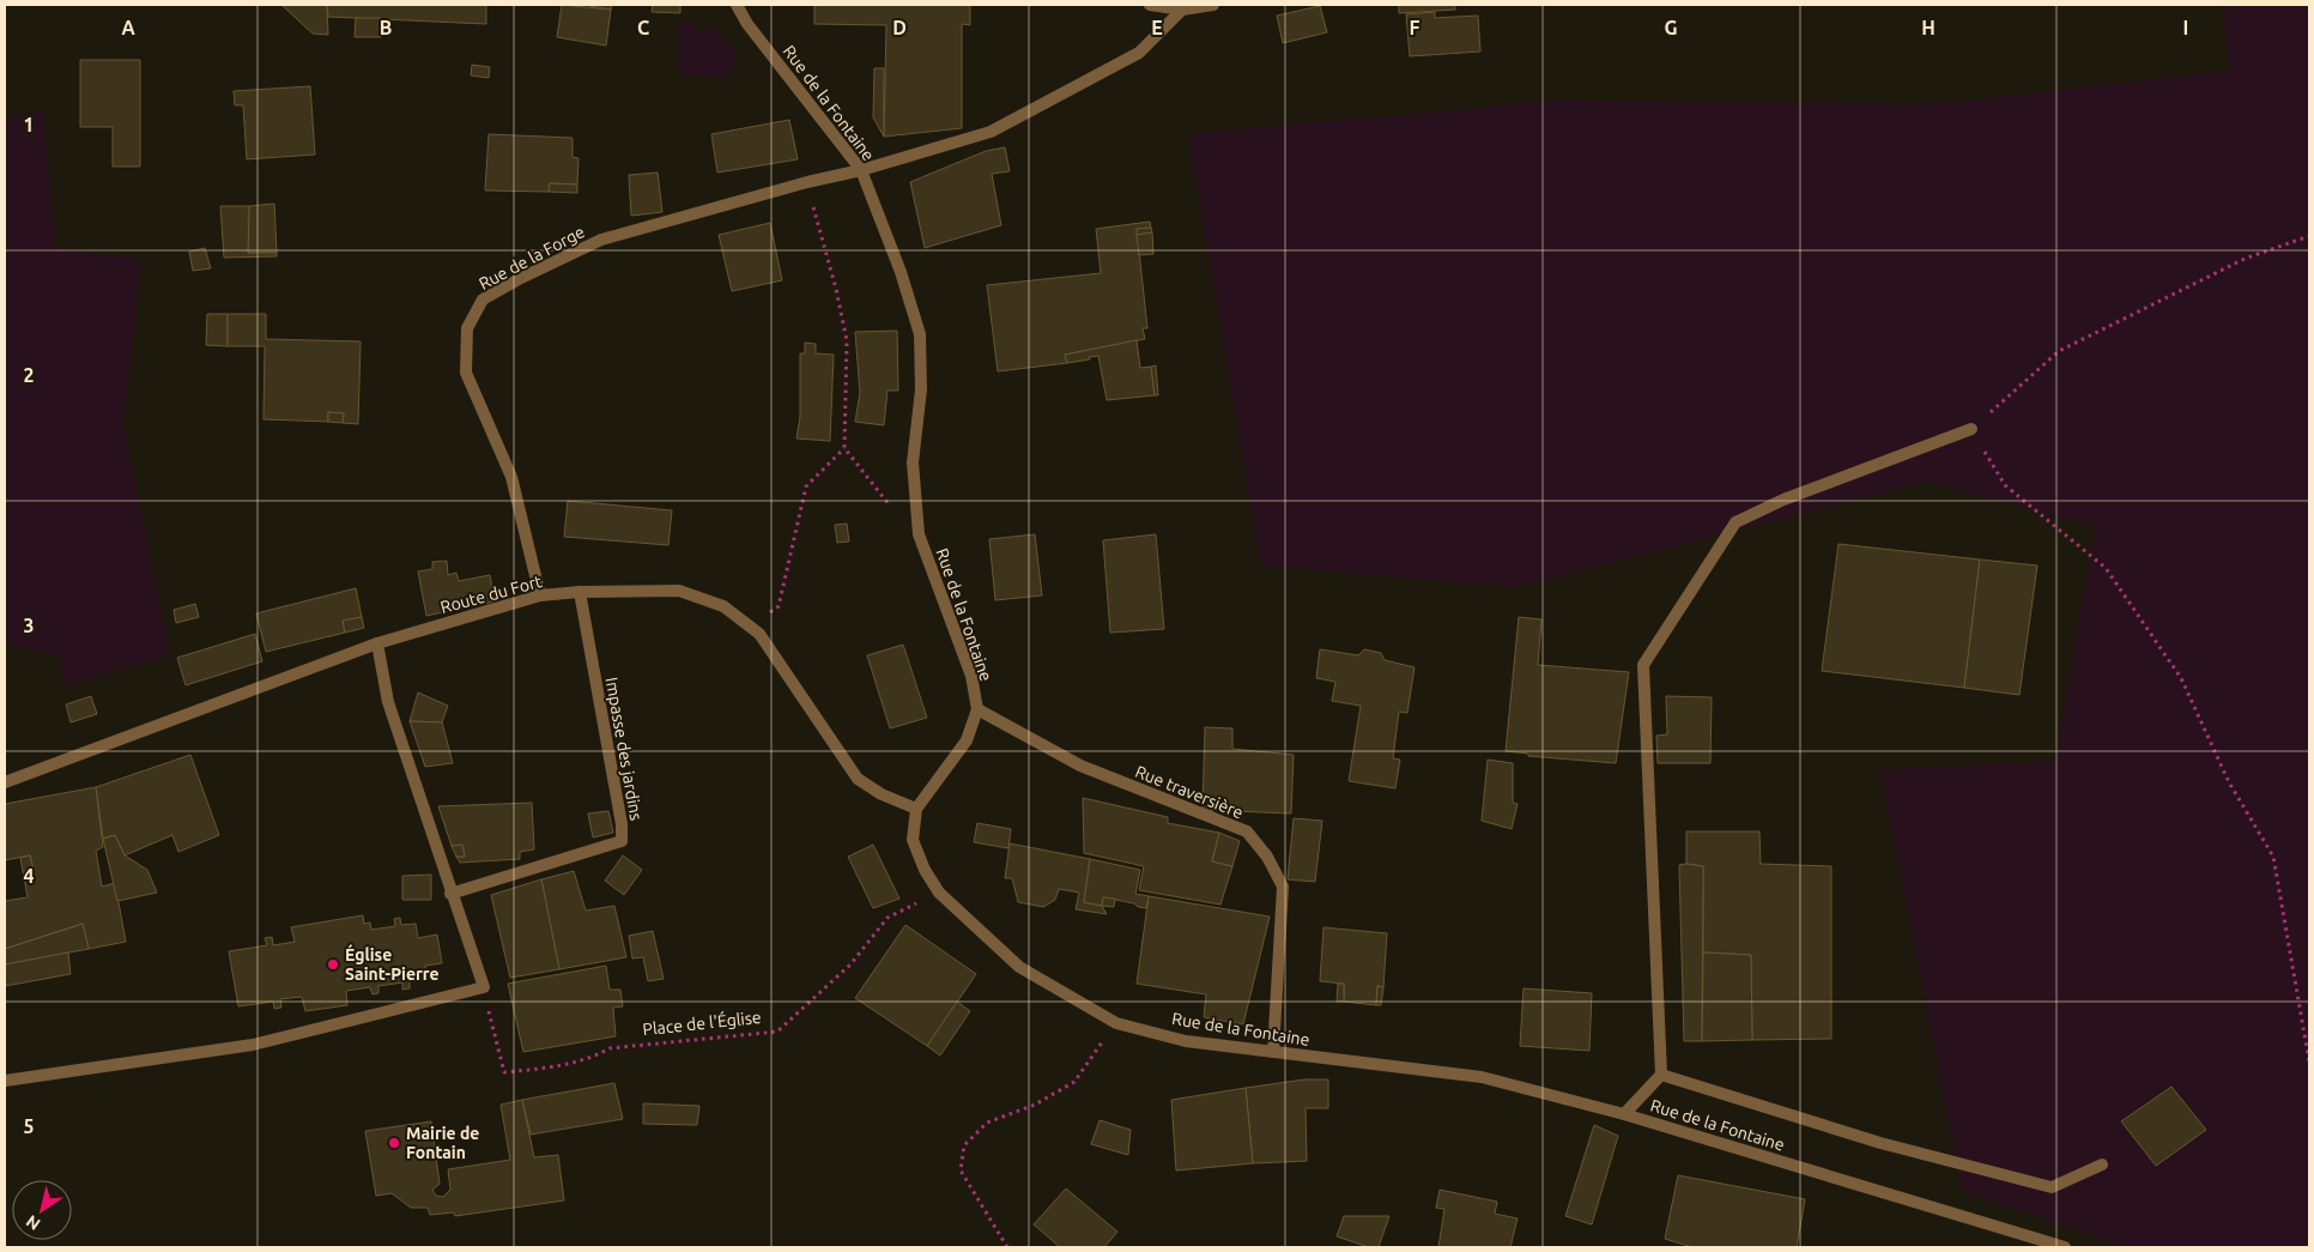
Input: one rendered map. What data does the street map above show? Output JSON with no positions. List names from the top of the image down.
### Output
{
  "streets": {
    "street": [
      "Rue de la Fontaine",
      "Rue de la Forge",
      "Route du Fort",
      "Impasse des jardins",
      "Rue traversière"
    ],
    "path": ["Place de l'Église"]
  },
  "crossings": [
    ["Rue de la Fontaine", "Rue de la Forge"],
    ["Rue de la Fontaine", "Route du Fort"],
    ["Rue de la Fontaine", "Rue traversière"],
    ["Rue de la Fontaine", "Place de l'Église"],
    ["Rue de la Forge", "Route du Fort"],
    ["Route du Fort", "Impasse des jardins"]
  ],
  "places": ["Église Saint-Pierre", "Mairie de Fontain"],
  "north": "bottom left",
  "grid": {
    "columns": [
      "A",
      "B",
      "C",
      "D",
      "E",
      "F",
      "G",
      "H",
      "I"
    ],
    "rows": [
      "1",
      "2",
      "3",
      "4",
      "5"
    ]
  }
}
